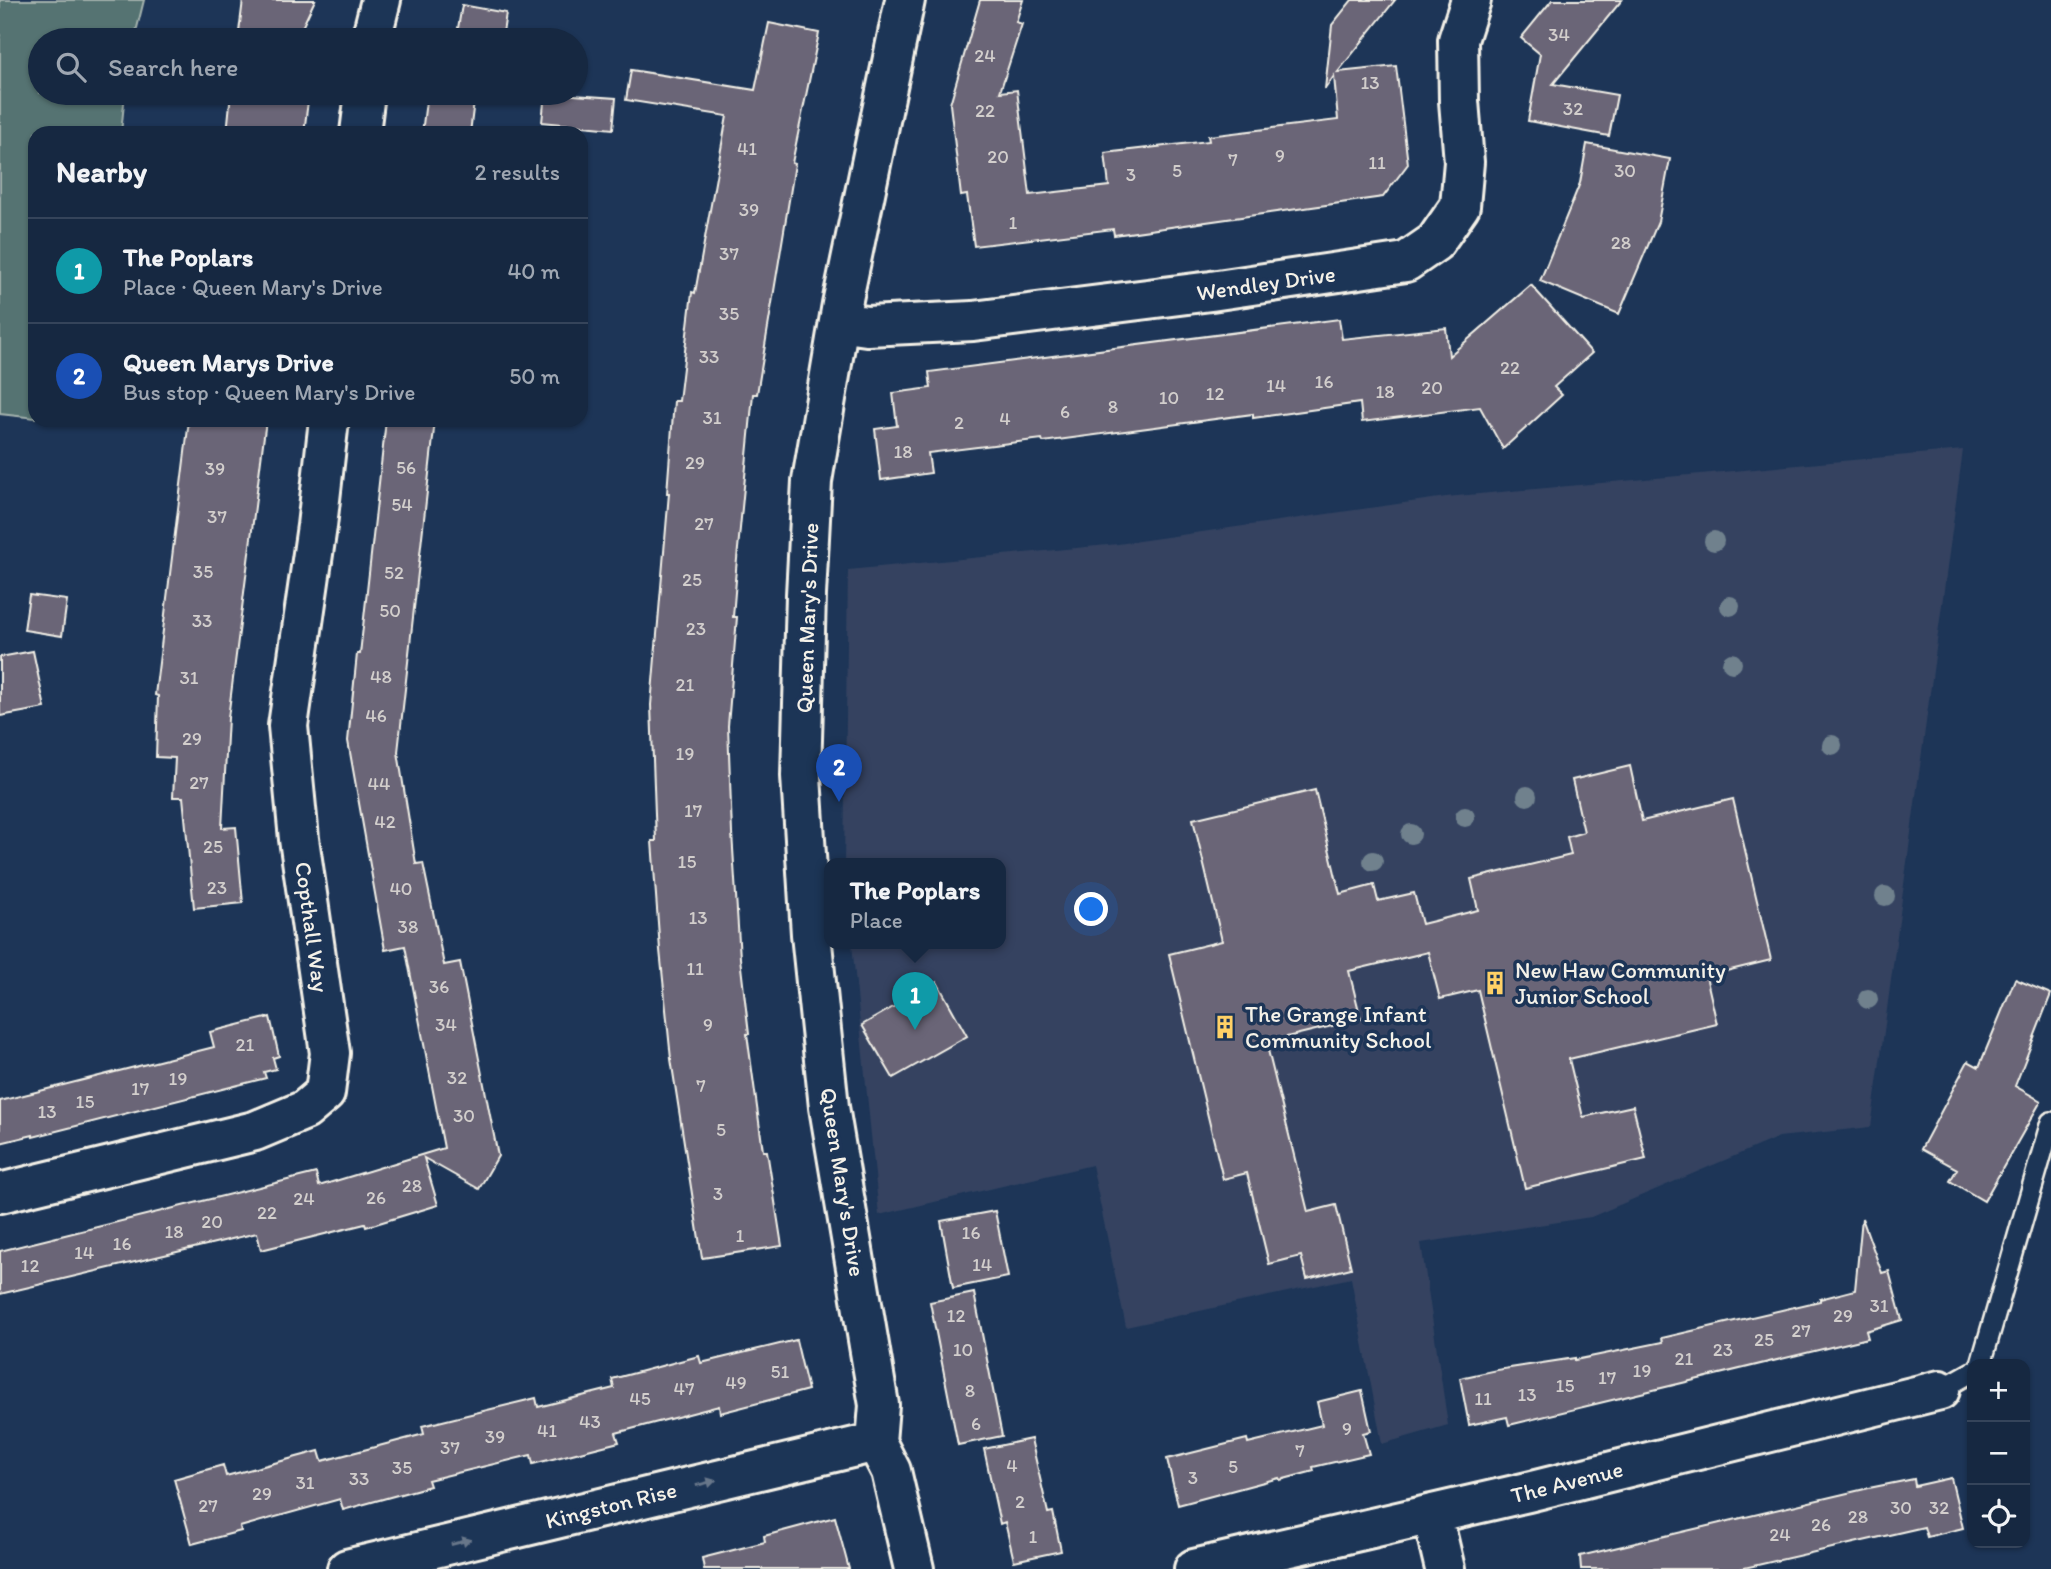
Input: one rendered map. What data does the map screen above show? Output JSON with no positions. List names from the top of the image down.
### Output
{
  "streets": {
    "street": [
      "Wendley Drive",
      "Queen Mary's Drive",
      "Copthall Way",
      "The Avenue",
      "Kingston Rise"
    ]
  },
  "crossings": [
    ["Wendley Drive", "Queen Mary's Drive"],
    ["Queen Mary's Drive", "Kingston Rise"]
  ],
  "one_way": ["Kingston Rise"],
  "places": {
    "building": ["New Haw Community Junior School", "The Grange Infant Community School"]
  },
  "house_numbers": [
    "34",
    "24",
    "13",
    "32",
    "22",
    "41",
    "9",
    "20",
    "7",
    "11",
    "5",
    "30",
    "3",
    "39",
    "1",
    "28",
    "37",
    "35",
    "33",
    "22",
    "16",
    "14",
    "20",
    "18",
    "12",
    "10",
    "8",
    "6",
    "31",
    "4",
    "2",
    "18",
    "29",
    "56",
    "39",
    "54",
    "37",
    "27",
    "35",
    "52",
    "25",
    "50",
    "33",
    "23",
    "48",
    "31",
    "21",
    "46",
    "29",
    "19",
    "27",
    "44",
    "17",
    "42",
    "25",
    "15",
    "23",
    "40",
    "13",
    "38",
    "11",
    "36",
    "34",
    "9",
    "21",
    "32",
    "19",
    "7",
    "17",
    "15",
    "13",
    "30",
    "5",
    "28",
    "3",
    "26",
    "24",
    "22",
    "20",
    "18",
    "16",
    "1",
    "16",
    "14",
    "14",
    "12",
    "31",
    "12",
    "29",
    "27",
    "25",
    "10",
    "23",
    "21",
    "19",
    "51",
    "17",
    "49",
    "15",
    "47",
    "8",
    "13",
    "45",
    "11",
    "43",
    "6",
    "9",
    "41",
    "39",
    "37",
    "7",
    "4",
    "5",
    "35",
    "3",
    "33",
    "31",
    "29",
    "2",
    "27",
    "30",
    "32",
    "28",
    "26",
    "24",
    "1"
  ],
  "page": {
    "search": "Search here",
    "heading": ["Nearby", "2 results"],
    "list": [
      {
        "mark": "1",
        "name": "The Poplars",
        "note": "Place · Queen Mary's Drive",
        "value": "40 m"
      },
      {
        "mark": "2",
        "name": "Queen Marys Drive",
        "note": "Bus stop · Queen Mary's Drive",
        "value": "50 m"
      }
    ],
    "pins": ["2", "1"],
    "popup": ["The Poplars", "Place"],
    "map_buttons": ["+", "−"]
  }
}
